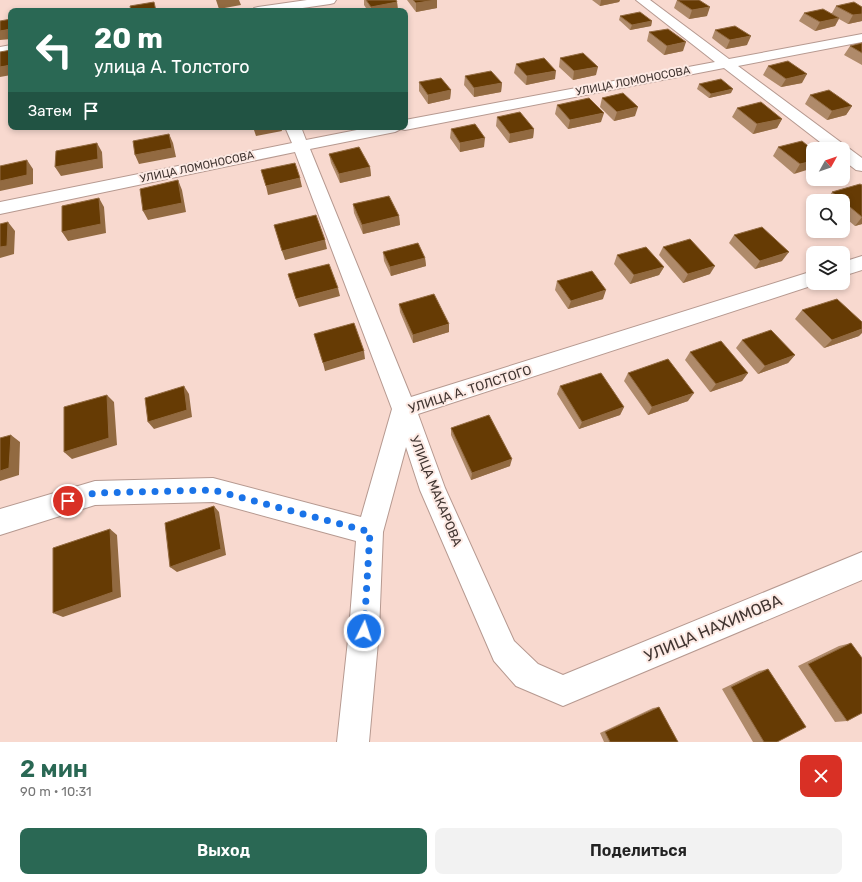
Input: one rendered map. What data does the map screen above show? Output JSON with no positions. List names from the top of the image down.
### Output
{
  "streets": {
    "street": [
      "УЛИЦА ЛОМОНОСОВА",
      "УЛИЦА А. ТОЛСТОГО",
      "УЛИЦА МАКАРОВА",
      "УЛИЦА НАХИМОВА"
    ]
  },
  "crossings": [
    ["УЛИЦА ЛОМОНОСОВА", "УЛИЦА МАКАРОВА"],
    ["УЛИЦА А. ТОЛСТОГО", "УЛИЦА МАКАРОВА"],
    ["УЛИЦА МАКАРОВА", "УЛИЦА НАХИМОВА"]
  ],
  "north": "top right",
  "page": {
    "turn": ["20 m", "улица А. Толстого"],
    "then": "Затем",
    "heading": ["2 мин", "90 m · 10:31"],
    "buttons": ["Выход", "Поделиться"]
  }
}
